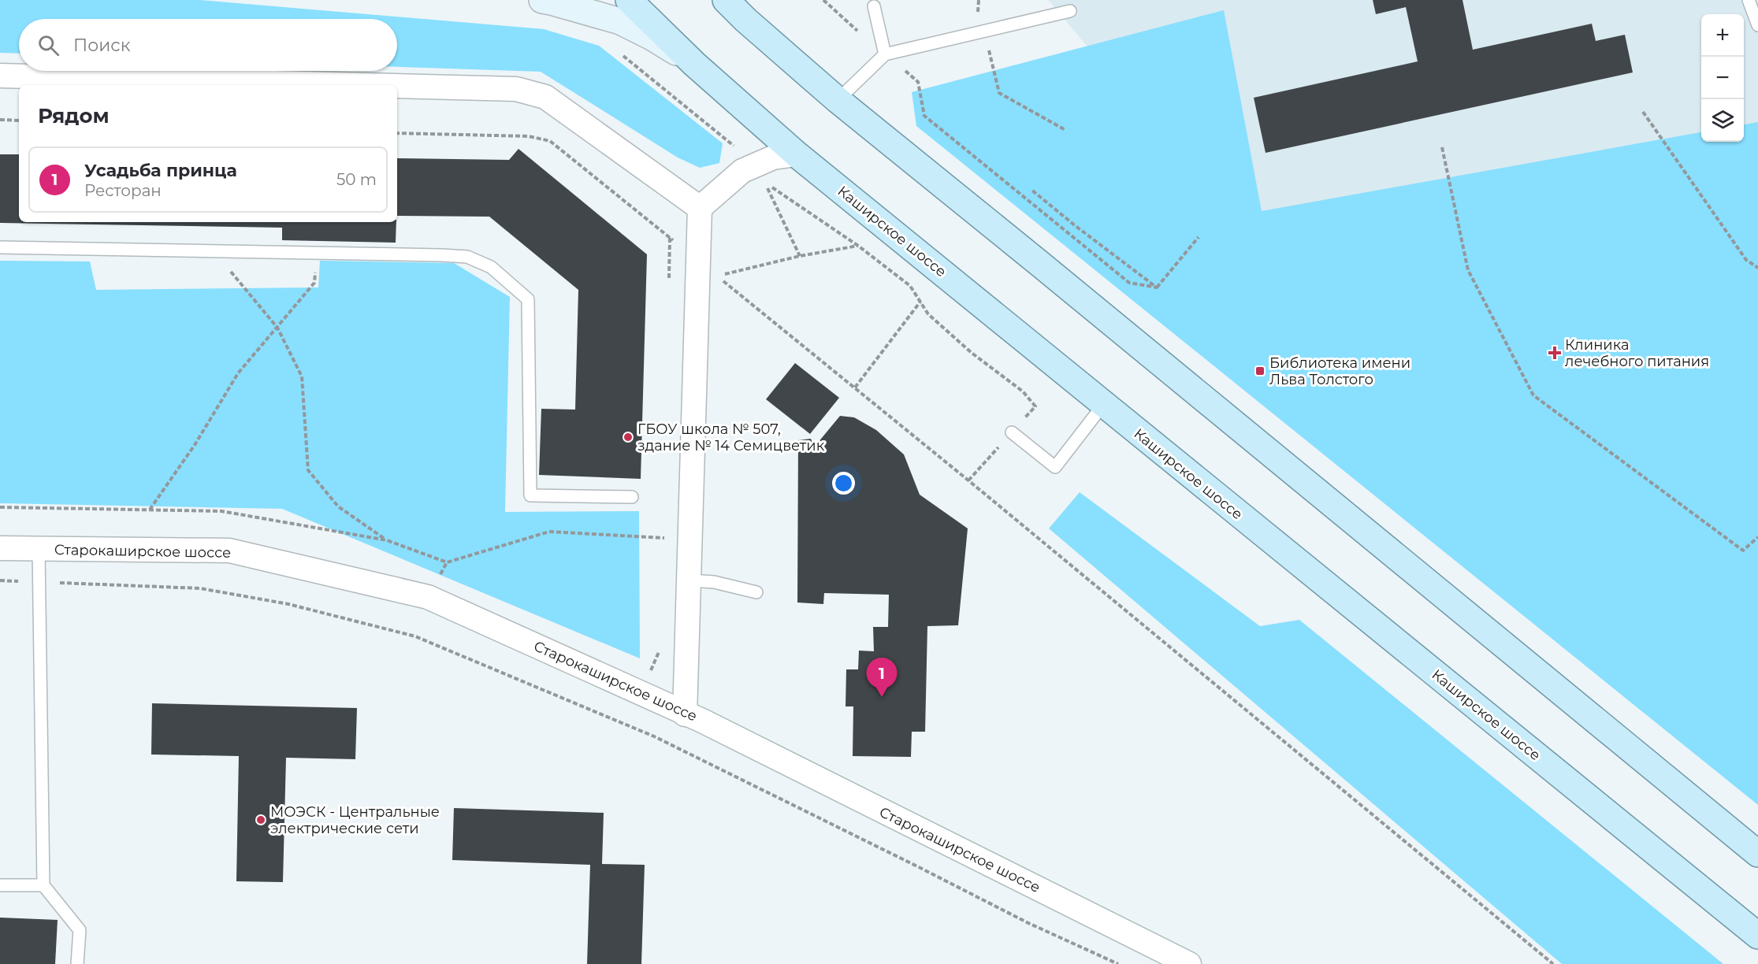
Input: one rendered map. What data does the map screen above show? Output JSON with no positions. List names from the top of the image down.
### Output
{
  "streets": {
    "main road": ["Каширское шоссе"],
    "street": ["Старокаширское шоссе"]
  },
  "places": {
    "health": ["Клиника лечебного питания"],
    "transit": ["Библиотека имени Льва Толстого"],
    "other": ["ГБОУ школа № 507, здание № 14 Семицветик", "МОЭСК - Центральные электрические сети"]
  },
  "page": {
    "map_buttons": ["+", "−"],
    "search": "Поиск",
    "heading": "Рядом",
    "list": [
      {
        "mark": "1",
        "name": "Усадьба принца",
        "note": "Ресторан",
        "value": "50 m"
      }
    ],
    "pins": "1"
  }
}
